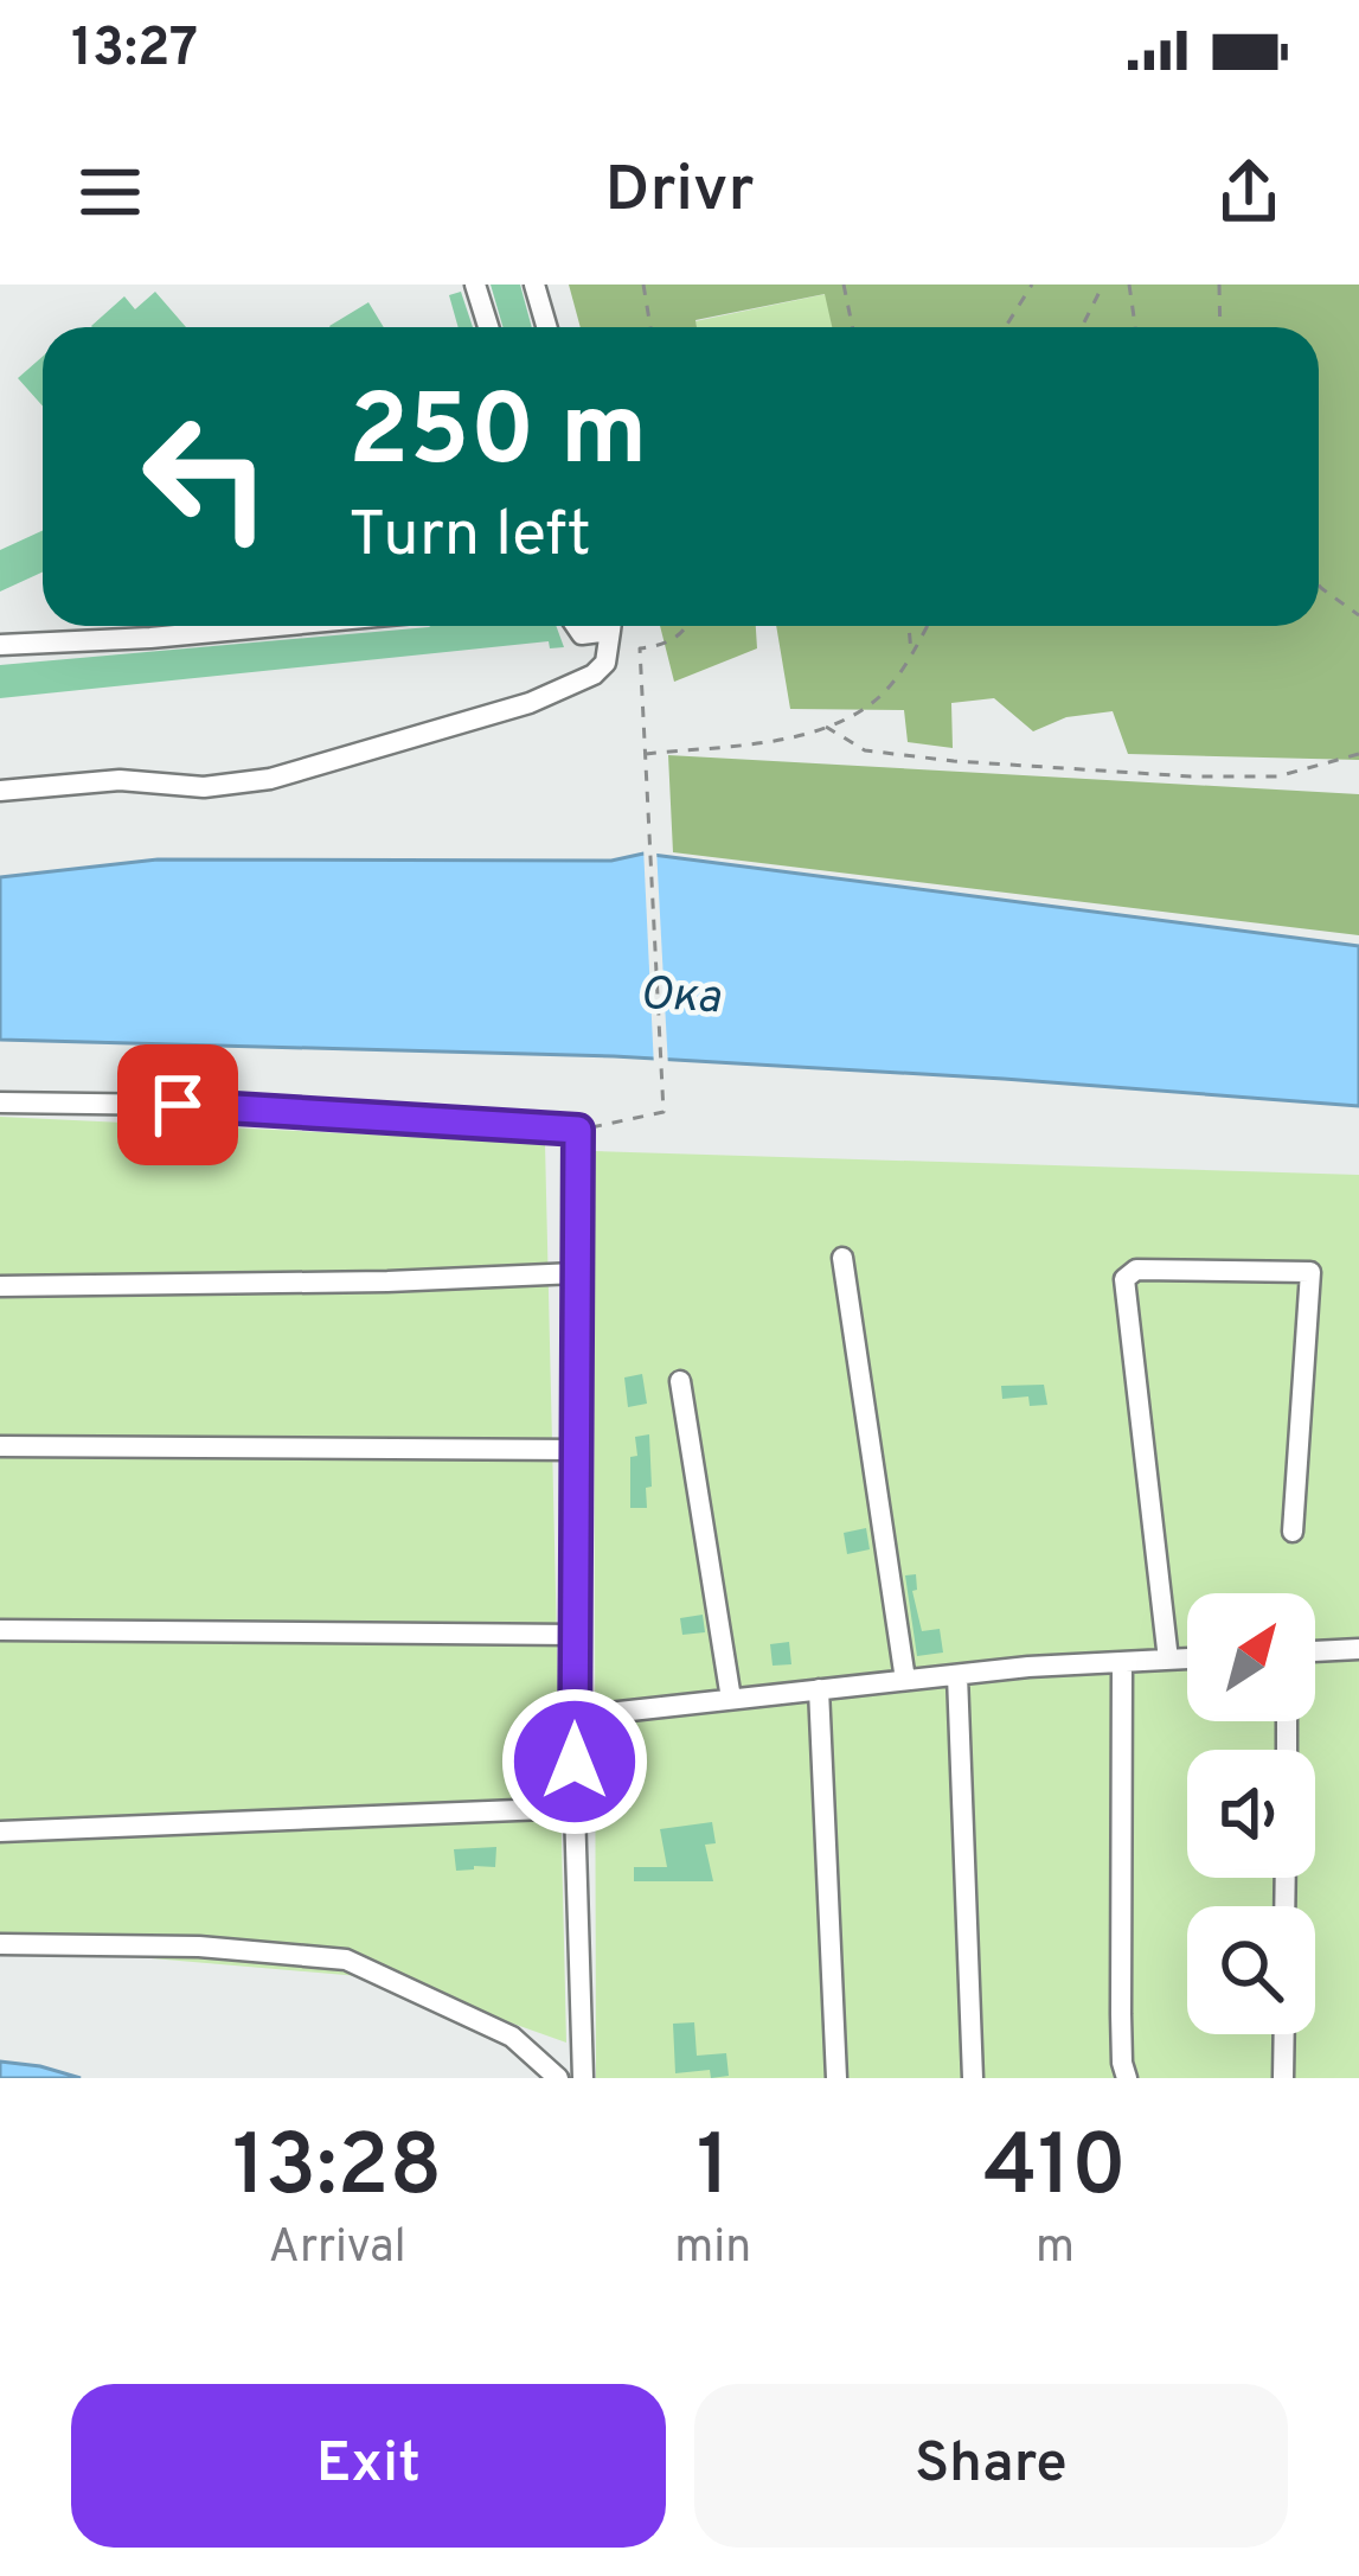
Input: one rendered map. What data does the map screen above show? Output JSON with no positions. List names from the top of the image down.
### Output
{
  "water": ["Ока"],
  "north": "top right",
  "page": {
    "status": "13:27",
    "header": "Drivr",
    "turn": ["250 m", "Turn left"],
    "eta": [
      "13:28",
      "Arrival",
      "1",
      "min",
      "410",
      "m"
    ],
    "buttons": ["Exit", "Share"]
  }
}
